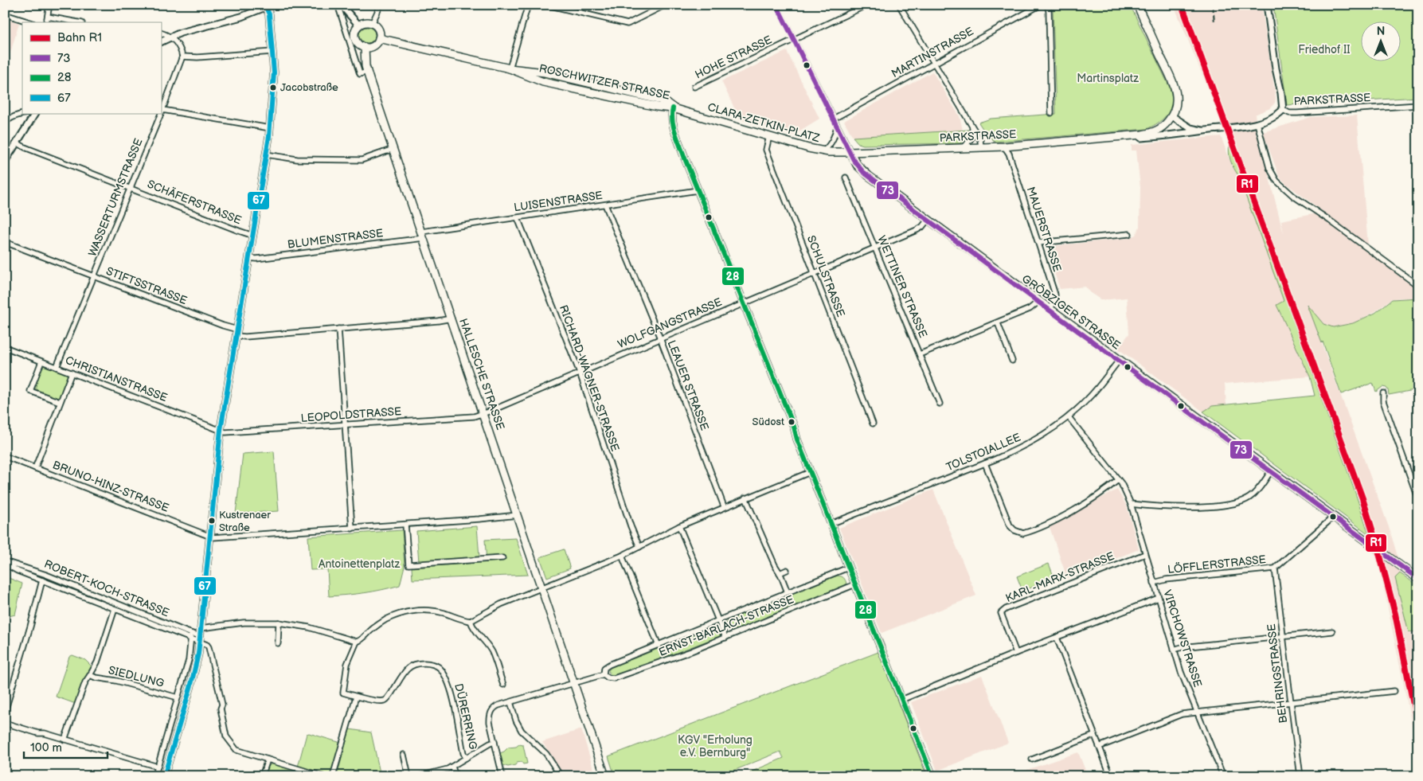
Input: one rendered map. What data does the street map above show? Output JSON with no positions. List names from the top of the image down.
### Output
{
  "streets": {
    "main road": [
      "ROSCHWITZER STRASSE",
      "PARKSTRASSE",
      "CLARA-ZETKIN-PLATZ",
      "GRÖBZIGER STRASSE",
      "HALLESCHE STRASSE"
    ],
    "street": [
      "MARTINSTRASSE",
      "HOHE STRASSE",
      "WASSERTURMSTRASSE",
      "LUISENSTRASSE",
      "SCHÄFERSTRASSE",
      "MAUERSTRASSE",
      "BLUMENSTRASSE",
      "SCHULSTRASSE",
      "STIFTSSTRASSE",
      "WETTINER STRASSE",
      "WOLFGANGSTRASSE",
      "RICHARD-WAGNER-STRASSE",
      "CHRISTIANSTRASSE",
      "LEAUER STRASSE",
      "LEOPOLDSTRASSE",
      "TOLSTOIALLEE",
      "BRUNO-HINZ-STRASSE",
      "LÖFFLERSTRASSE",
      "KARL-MARX-STRASSE",
      "ROBERT-KOCH-STRASSE",
      "ERNST-BARLACH-STRASSE",
      "VIRCHOWSTRASSE",
      "BEHRINGSTRASSE",
      "SIEDLUNG",
      "DÜRERRING"
    ]
  },
  "crossings": [
    ["ROSCHWITZER STRASSE", "CLARA-ZETKIN-PLATZ"],
    ["ROSCHWITZER STRASSE", "HALLESCHE STRASSE"],
    ["PARKSTRASSE", "CLARA-ZETKIN-PLATZ"],
    ["PARKSTRASSE", "MAUERSTRASSE"],
    ["PARKSTRASSE", "GRÖBZIGER STRASSE"],
    ["CLARA-ZETKIN-PLATZ", "SCHULSTRASSE"],
    ["CLARA-ZETKIN-PLATZ", "GRÖBZIGER STRASSE"],
    ["WASSERTURMSTRASSE", "SCHÄFERSTRASSE"],
    ["WASSERTURMSTRASSE", "STIFTSSTRASSE"],
    ["WASSERTURMSTRASSE", "CHRISTIANSTRASSE"],
    ["LUISENSTRASSE", "BLUMENSTRASSE"],
    ["LUISENSTRASSE", "HALLESCHE STRASSE"],
    ["LUISENSTRASSE", "RICHARD-WAGNER-STRASSE"],
    ["LUISENSTRASSE", "LEAUER STRASSE"],
    ["MAUERSTRASSE", "GRÖBZIGER STRASSE"],
    ["BLUMENSTRASSE", "HALLESCHE STRASSE"],
    ["SCHULSTRASSE", "WOLFGANGSTRASSE"],
    ["STIFTSSTRASSE", "HALLESCHE STRASSE"],
    ["WETTINER STRASSE", "WOLFGANGSTRASSE"],
    ["GRÖBZIGER STRASSE", "WOLFGANGSTRASSE"],
    ["GRÖBZIGER STRASSE", "TOLSTOIALLEE"],
    ["GRÖBZIGER STRASSE", "LÖFFLERSTRASSE"],
    ["WOLFGANGSTRASSE", "HALLESCHE STRASSE"],
    ["WOLFGANGSTRASSE", "RICHARD-WAGNER-STRASSE"],
    ["WOLFGANGSTRASSE", "LEAUER STRASSE"],
    ["WOLFGANGSTRASSE", "LEOPOLDSTRASSE"],
    ["HALLESCHE STRASSE", "LEOPOLDSTRASSE"],
    ["HALLESCHE STRASSE", "BRUNO-HINZ-STRASSE"],
    ["HALLESCHE STRASSE", "ERNST-BARLACH-STRASSE"],
    ["CHRISTIANSTRASSE", "LEOPOLDSTRASSE"],
    ["TOLSTOIALLEE", "VIRCHOWSTRASSE"],
    ["LÖFFLERSTRASSE", "VIRCHOWSTRASSE"],
    ["LÖFFLERSTRASSE", "BEHRINGSTRASSE"],
    ["KARL-MARX-STRASSE", "VIRCHOWSTRASSE"]
  ],
  "parks": [
    "Friedhof II",
    "Martinsplatz",
    "Antoinettenplatz",
    "KGV \"Erholung e.V. Bernburg\""
  ],
  "places": ["Jacobstraße", "Südost", "Kustrenaer Straße"],
  "lines": [
    "rail line R1",
    "transit line 73",
    "transit line 67",
    "transit line 28"
  ],
  "legend": [
    "Bahn R1",
    "73",
    "28",
    "67"
  ],
  "scale_bar": "100 m",
  "north": "top"
}
